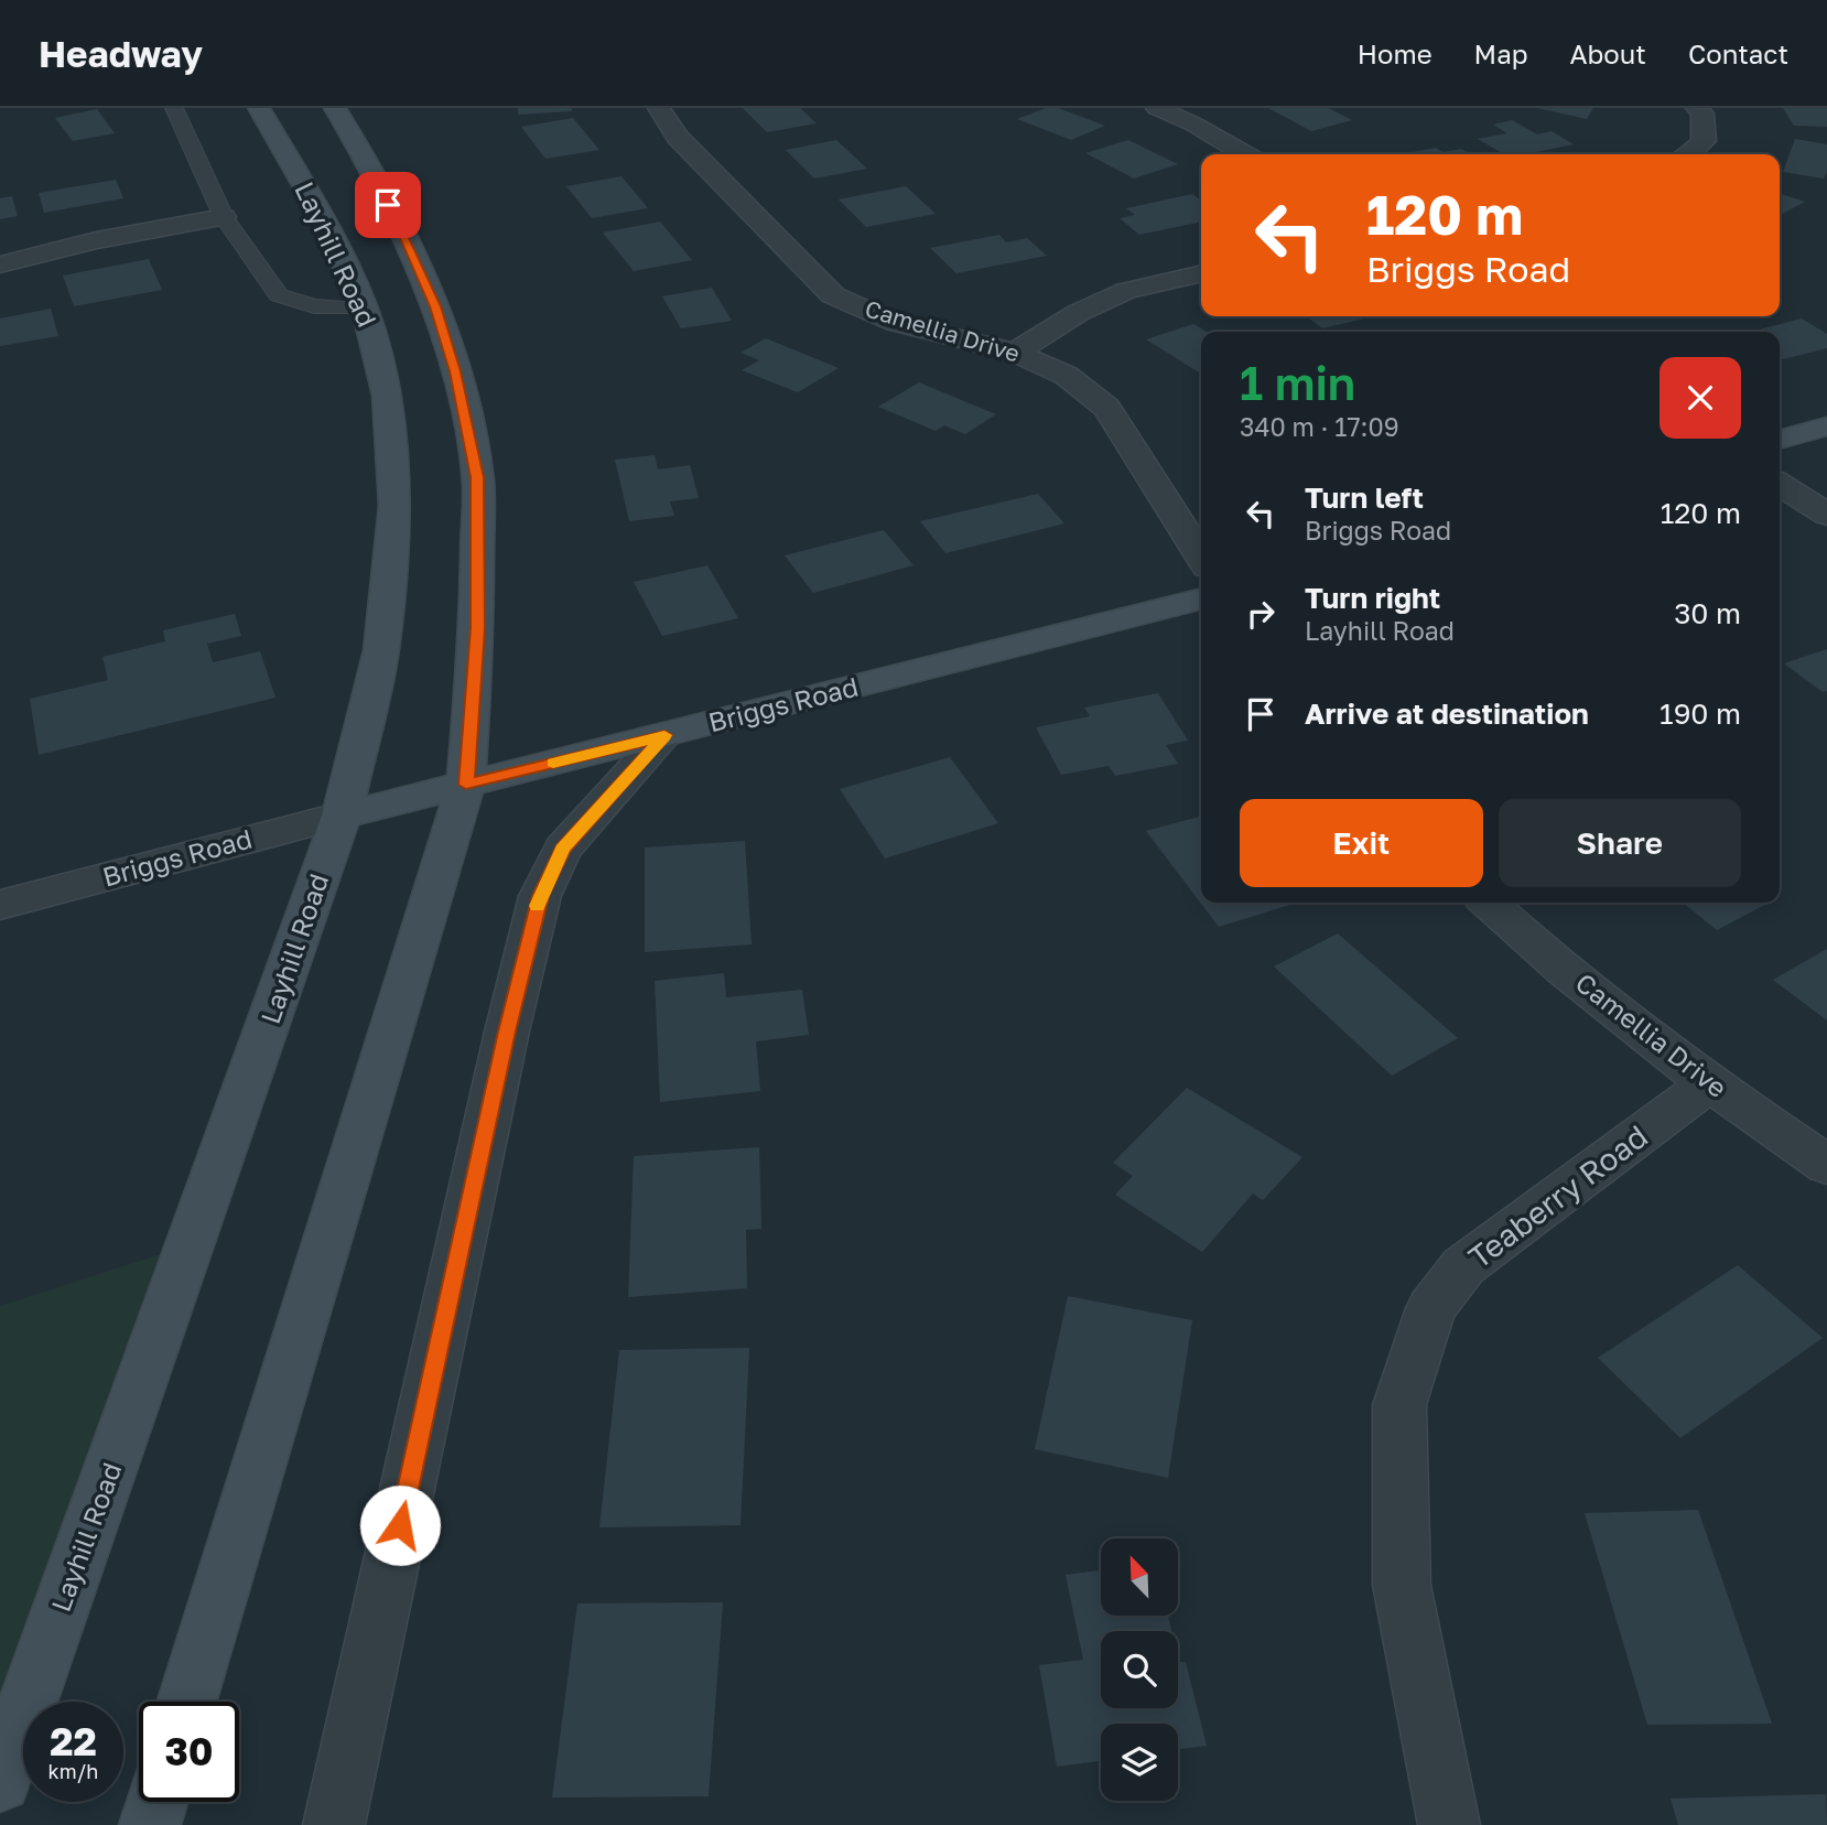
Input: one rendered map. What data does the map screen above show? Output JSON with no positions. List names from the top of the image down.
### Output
{
  "streets": {
    "main road": ["Layhill Road", "Briggs Road"],
    "street": ["Camellia Drive", "Teaberry Road"]
  },
  "crossings": [
    ["Layhill Road", "Briggs Road"],
    ["Camellia Drive", "Teaberry Road"]
  ],
  "north": "top left",
  "page": {
    "header": "Headway",
    "nav": [
      "Home",
      "Map",
      "About",
      "Contact"
    ],
    "turn": ["120 m", "Briggs Road"],
    "heading": ["1 min", "340 m · 17:09"],
    "list": [
      {
        "name": "Turn left",
        "note": "Briggs Road",
        "value": "120 m"
      },
      {
        "name": "Turn right",
        "note": "Layhill Road",
        "value": "30 m"
      },
      {
        "name": "Arrive at destination",
        "value": "190 m"
      }
    ],
    "buttons": ["Exit", "Share"],
    "speed": "22 km/h",
    "limit": "30"
  }
}
